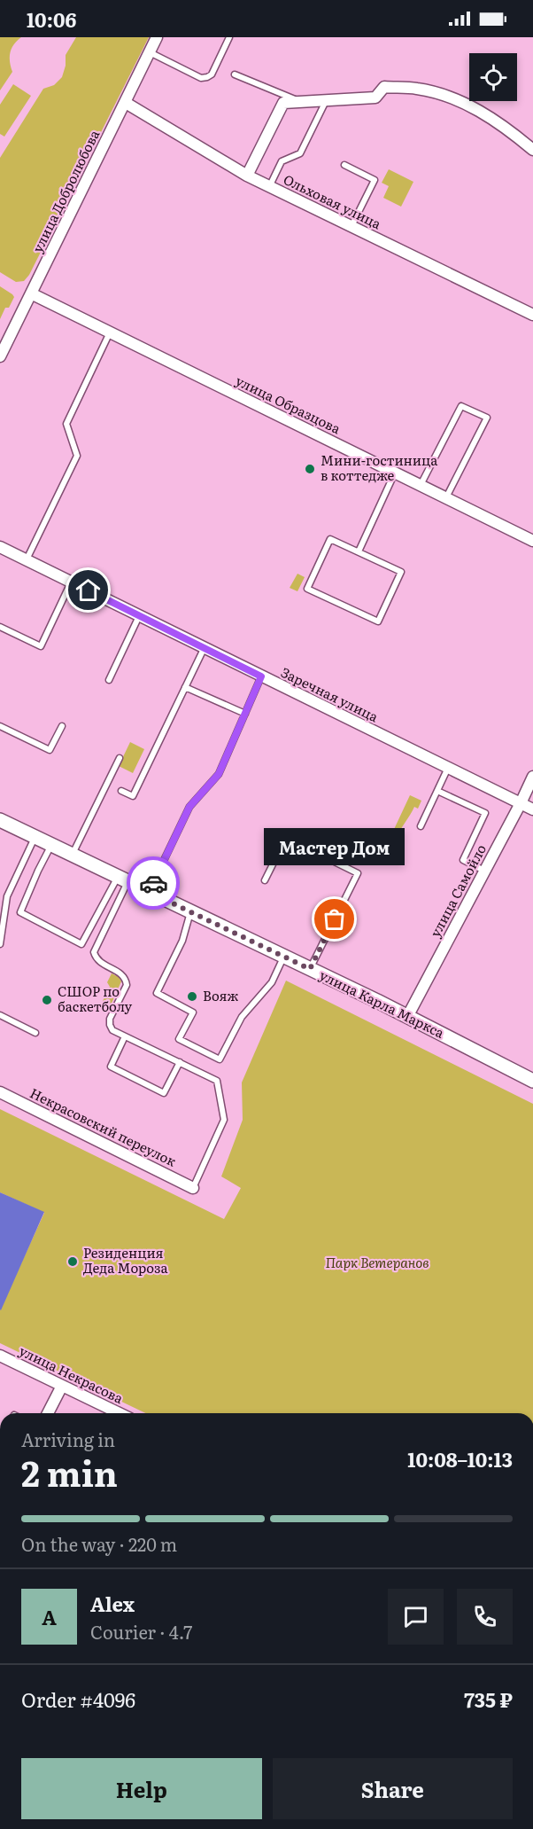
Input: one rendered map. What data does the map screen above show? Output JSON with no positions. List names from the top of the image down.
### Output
{
  "streets": {
    "street": [
      "улица Добролюбова",
      "Ольховая улица",
      "улица Образцова",
      "Заречная улица",
      "улица Самойло",
      "улица Карла Маркса",
      "Некрасовский переулок",
      "улица Некрасова"
    ]
  },
  "crossings": [
    ["улица Добролюбова", "Ольховая улица"],
    ["улица Добролюбова", "улица Образцова"],
    ["Заречная улица", "улица Самойло"],
    ["улица Самойло", "улица Карла Маркса"]
  ],
  "parks": ["Парк Ветеранов"],
  "places": [
    "Мини-гостиница в коттедже",
    "Мастер Дом",
    "Вояж",
    "СШОР по баскетболу",
    "Резиденция Деда Мороза"
  ],
  "page": {
    "status": "10:06",
    "bubble": "Мастер Дом",
    "heading": ["2 min", "Arriving in", "10:08–10:13"],
    "panel": [
      "Alex",
      "Courier · 4.7",
      "Order #4096",
      "735 ₽"
    ],
    "bar": "On the way · 220 m",
    "round": "A",
    "buttons": ["Help", "Share"]
  }
}
